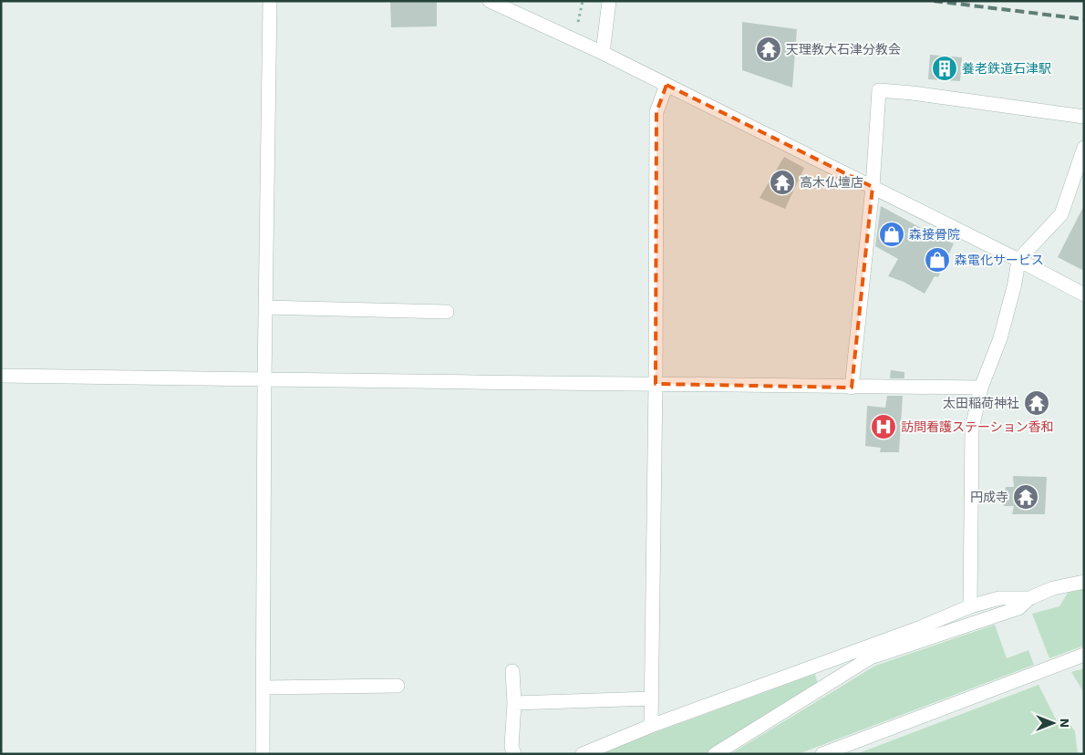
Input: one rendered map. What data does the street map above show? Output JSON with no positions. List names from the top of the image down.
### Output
{
  "places": {
    "temple": [
      "天理教大石津分教会",
      "高木仏壇店",
      "太田稲荷神社",
      "円成寺"
    ],
    "building": ["養老鉄道石津駅"],
    "shop": ["森接骨院", "森電化サービス"],
    "hospital": ["訪問看護ステーション香和"]
  },
  "north": "right"
}
